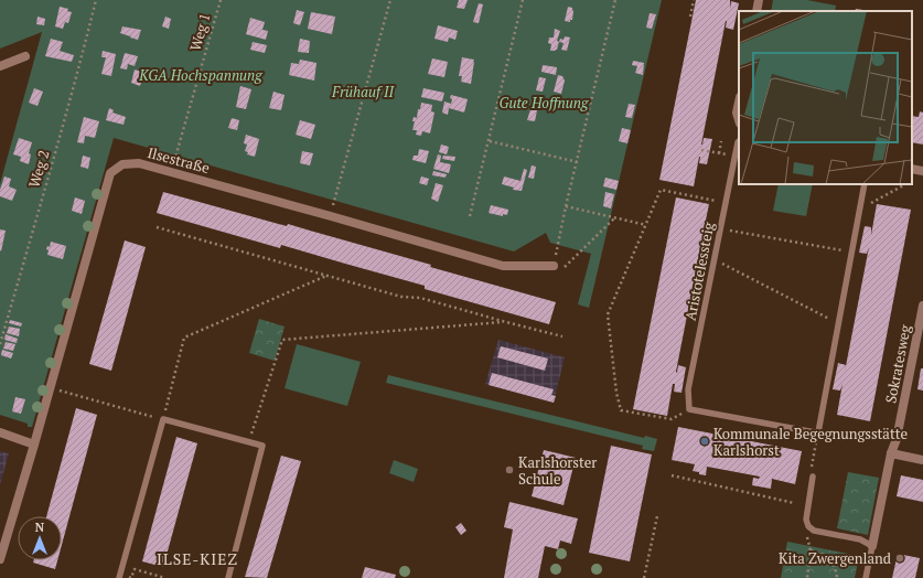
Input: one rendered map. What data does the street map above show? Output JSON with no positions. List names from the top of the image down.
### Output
{
  "streets": {
    "street": ["Ilsestraße", "Sokratesweg"],
    "lane": ["Aristotelessteig"],
    "path": ["Weg 1", "Weg 2"]
  },
  "districts": ["ILSE-KIEZ"],
  "parks": ["KGA Hochspannung", "Frühauf II", "Gute Hoffnung"],
  "places": ["Kommunale Begegnungsstätte Karlshorst", "Karlshorster Schule", "Kita Zwergenland"],
  "north": "top"
}
